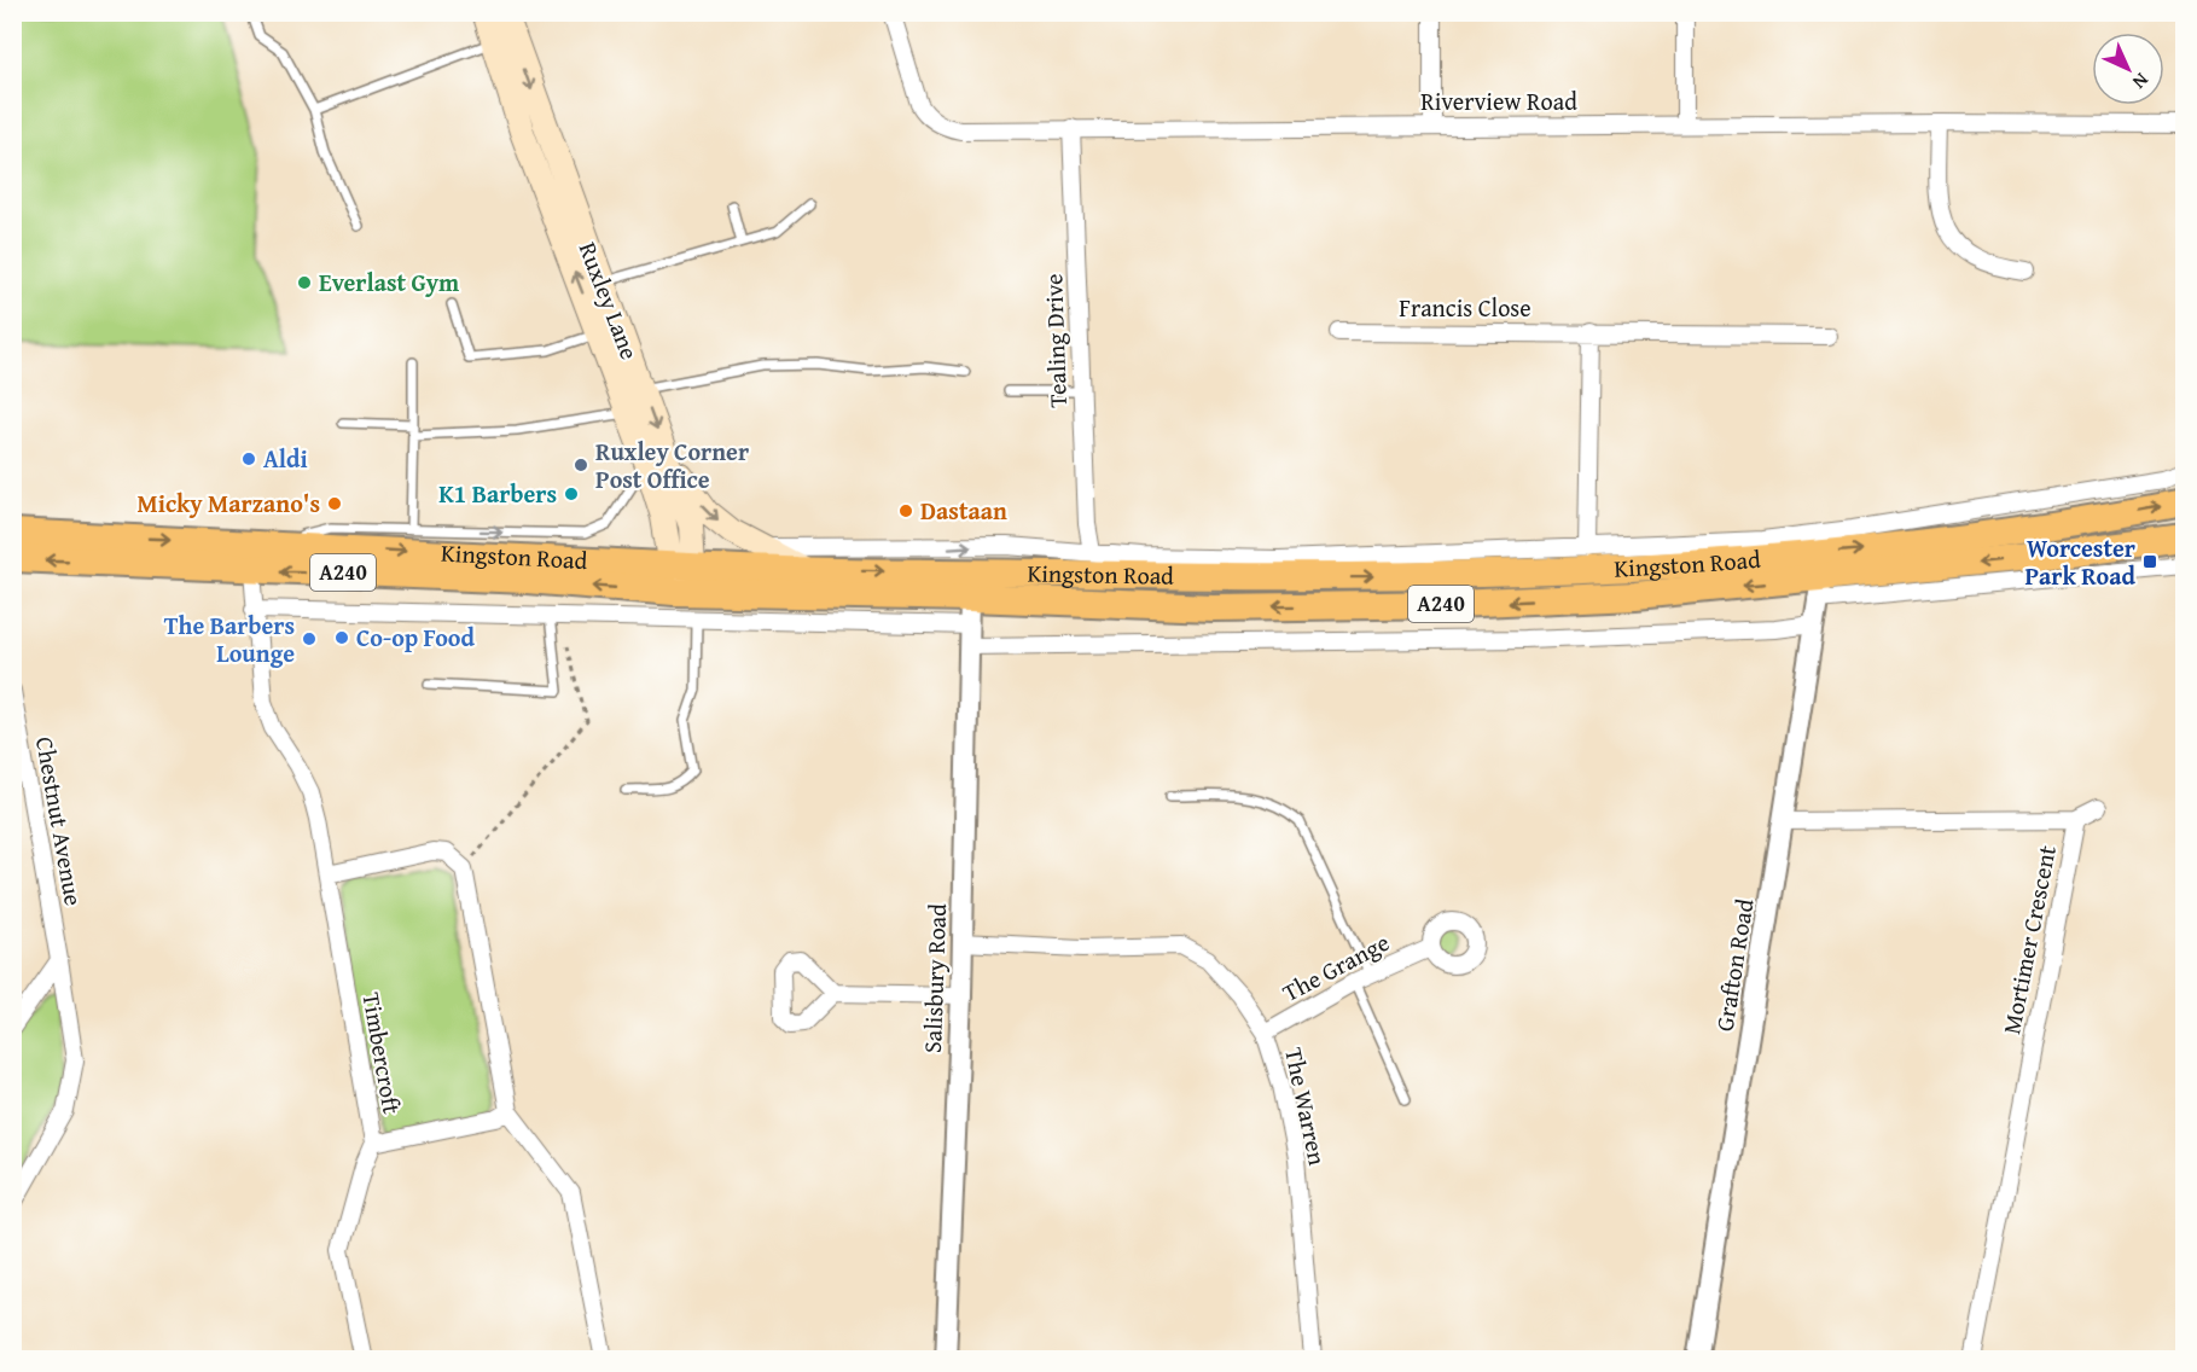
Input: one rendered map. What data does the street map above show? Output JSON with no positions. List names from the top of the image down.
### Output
{
  "streets": {
    "highway": ["Kingston Road", "A240"],
    "main road": ["Ruxley Lane"],
    "street": [
      "Riverview Road",
      "Francis Close",
      "Tealing Drive",
      "Chestnut Avenue",
      "Mortimer Crescent",
      "Grafton Road",
      "The Grange",
      "Salisbury Road",
      "Timbercroft",
      "The Warren"
    ]
  },
  "crossings": [
    ["Riverview Road", "Tealing Drive"],
    ["Ruxley Lane", "Kingston Road"],
    ["Tealing Drive", "Kingston Road"],
    ["Kingston Road", "Grafton Road"],
    ["Kingston Road", "Salisbury Road"],
    ["Kingston Road", "Timbercroft"],
    ["Mortimer Crescent", "Grafton Road"],
    ["The Grange", "The Warren"],
    ["Salisbury Road", "The Warren"]
  ],
  "places": {
    "other": [
      "Everlast Gym",
      "Aldi",
      "Ruxley Corner Post Office",
      "K1 Barbers",
      "Micky Marzano's",
      "Dastaan",
      "Co-op Food",
      "The Barbers Lounge"
    ],
    "transit": ["Worcester Park Road"]
  },
  "north": "bottom right"
}
